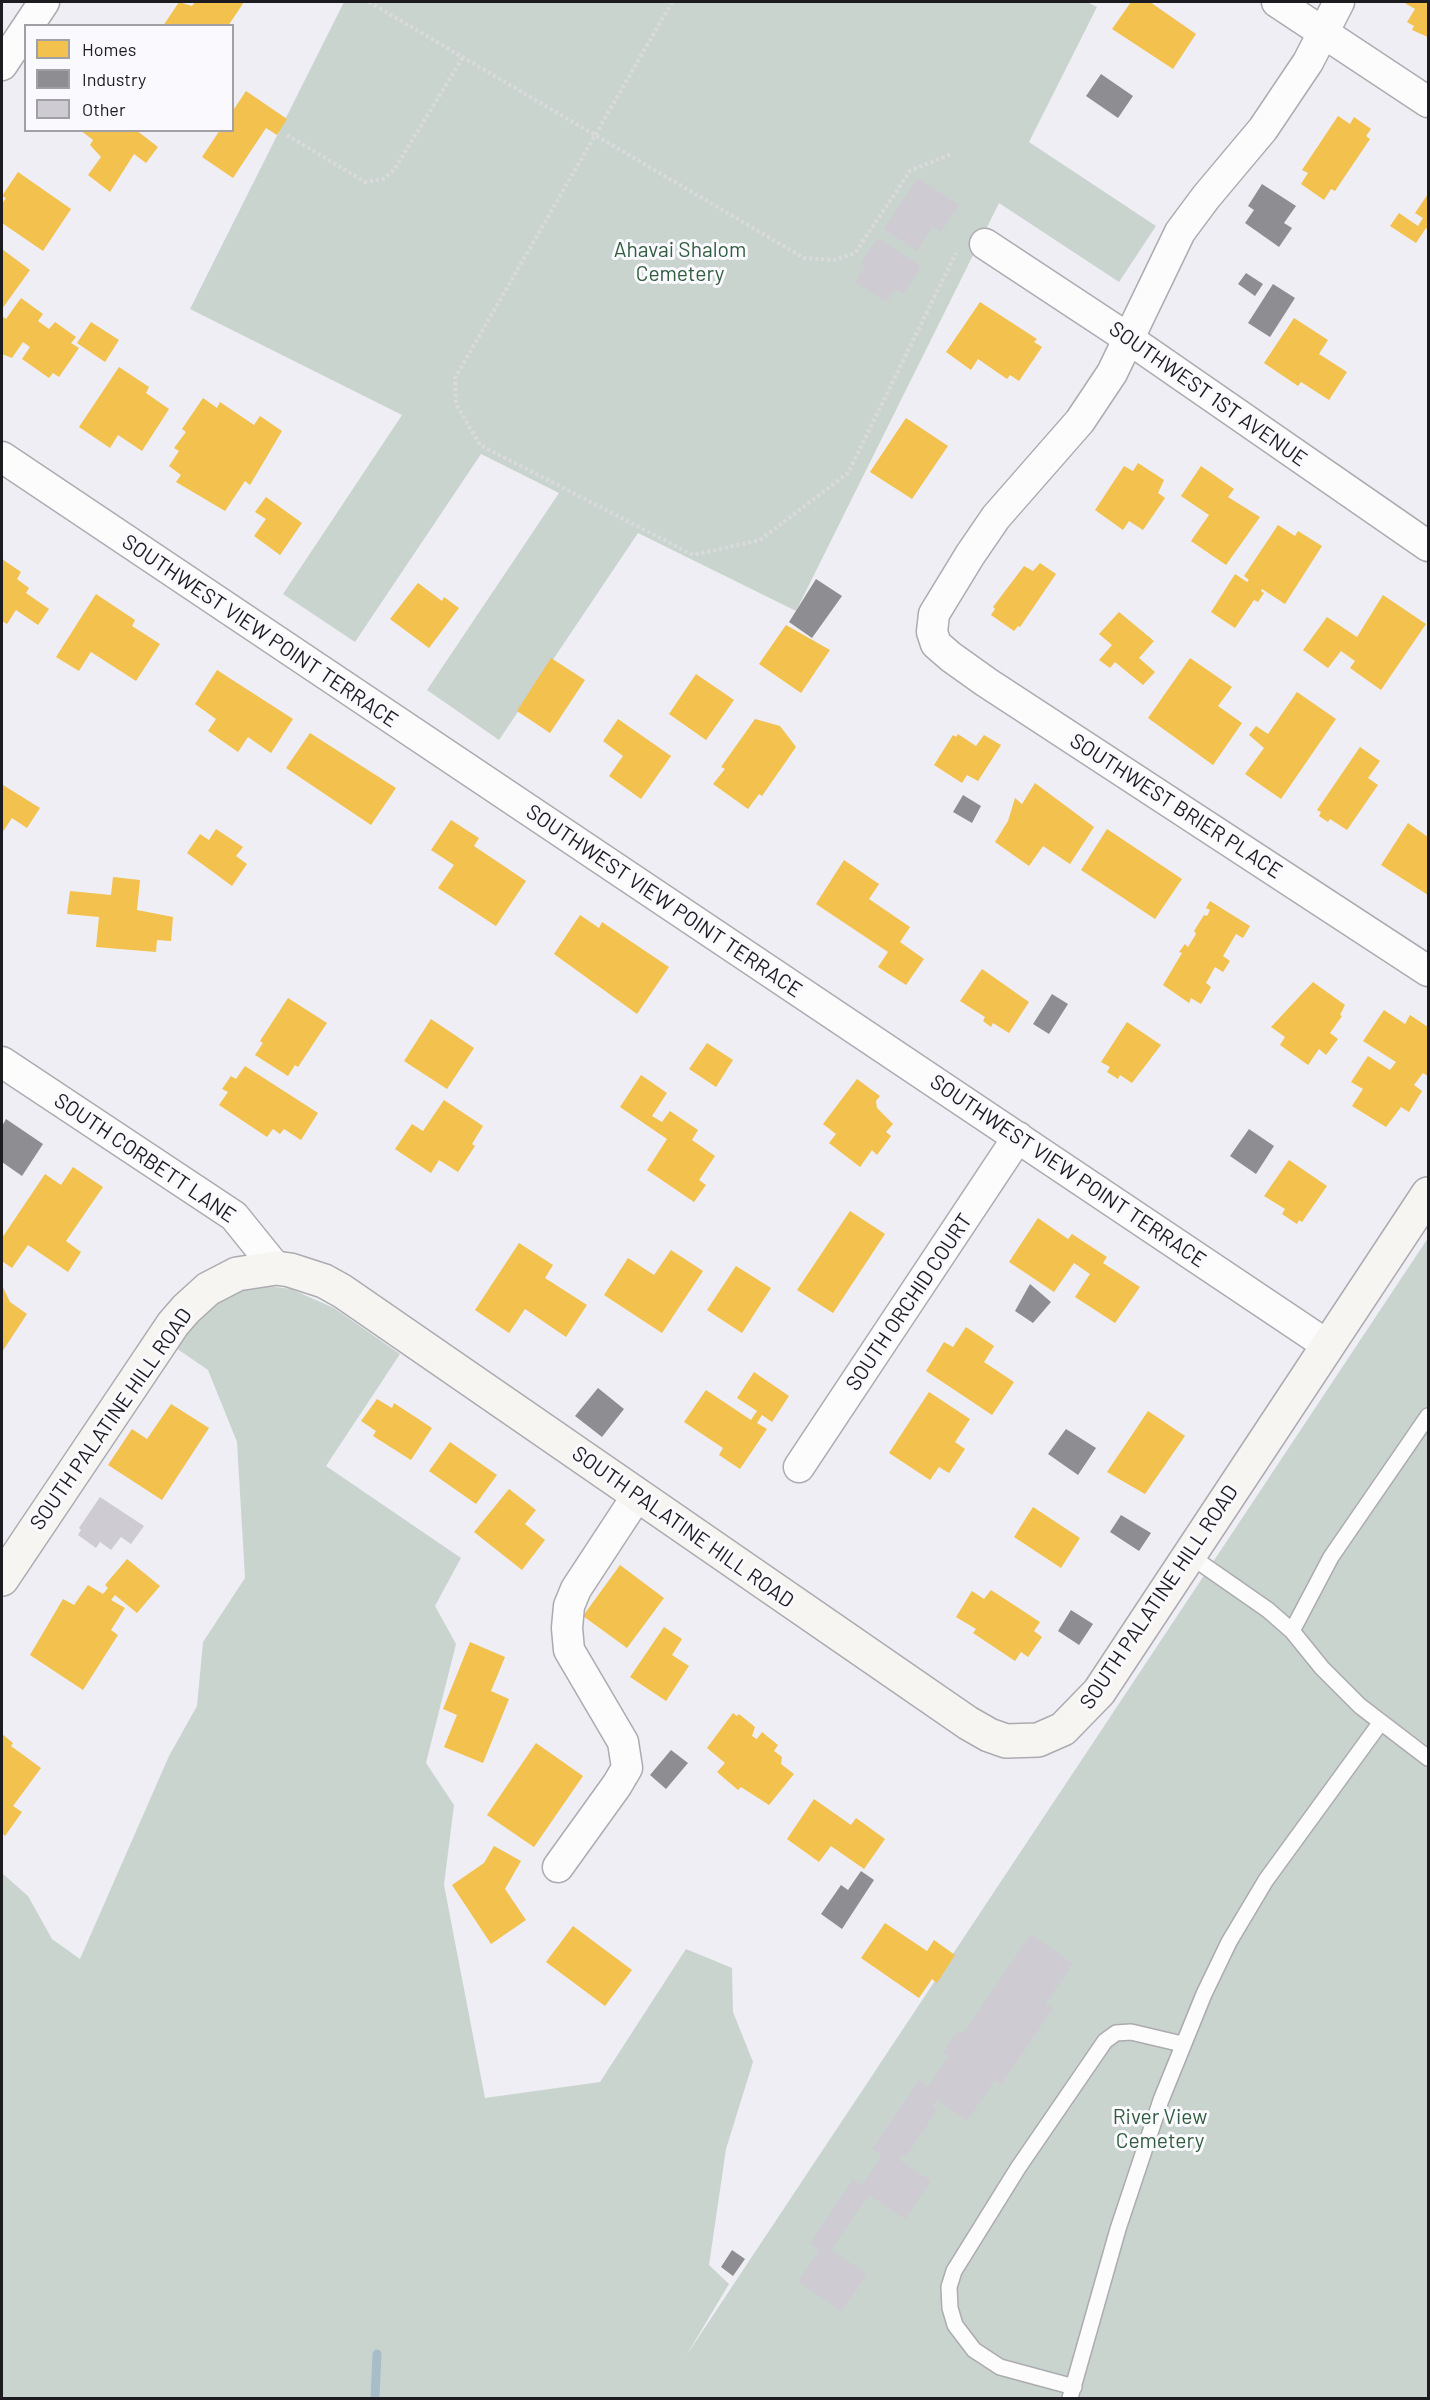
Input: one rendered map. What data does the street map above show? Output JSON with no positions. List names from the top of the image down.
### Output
{
  "streets": {
    "street": [
      "SOUTHWEST 1ST AVENUE",
      "SOUTHWEST VIEW POINT TERRACE",
      "SOUTHWEST BRIER PLACE",
      "SOUTH CORBETT LANE",
      "SOUTH ORCHID COURT",
      "SOUTH PALATINE HILL ROAD"
    ]
  },
  "crossings": [
    ["SOUTHWEST 1ST AVENUE", "SOUTHWEST BRIER PLACE"],
    ["SOUTHWEST VIEW POINT TERRACE", "SOUTH ORCHID COURT"],
    ["SOUTHWEST VIEW POINT TERRACE", "SOUTH PALATINE HILL ROAD"],
    ["SOUTH CORBETT LANE", "SOUTH PALATINE HILL ROAD"]
  ],
  "parks": ["Ahavai Shalom Cemetery", "River View Cemetery"],
  "legend": ["Homes", "Industry", "Other"]
}
